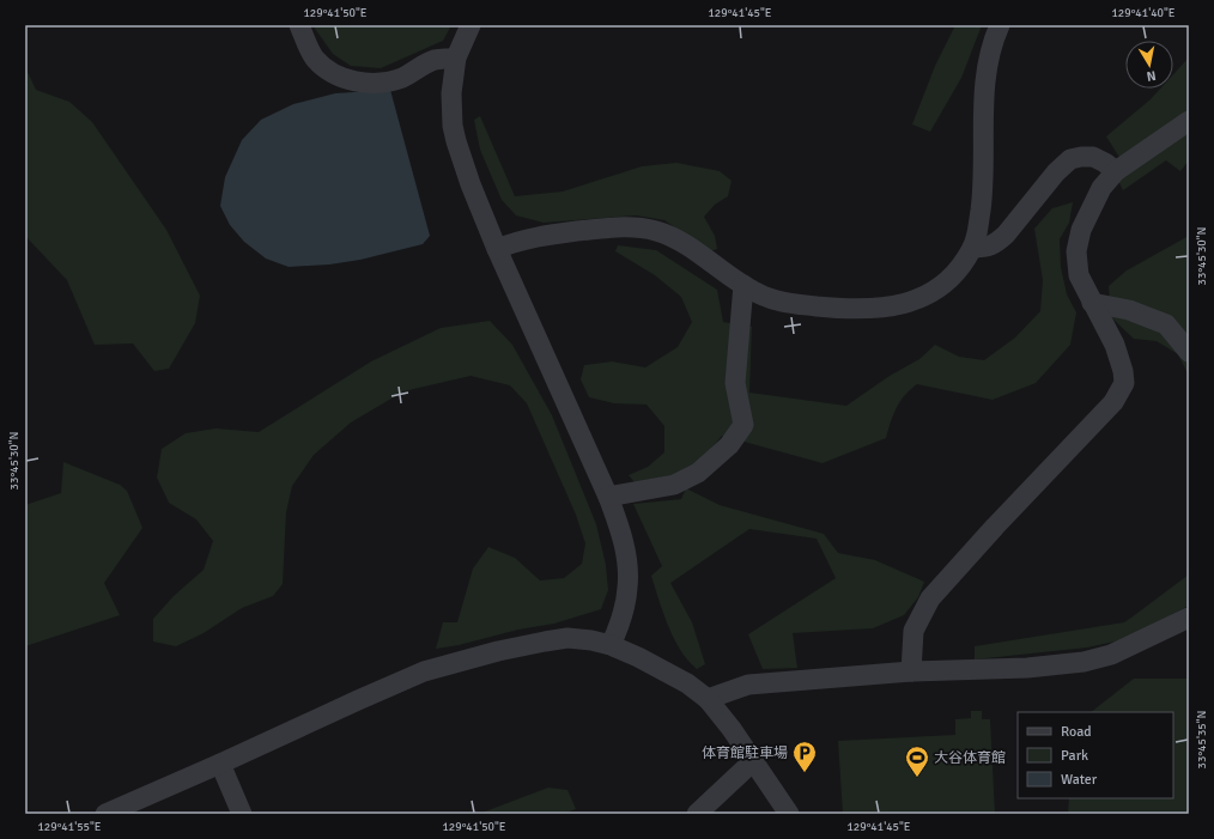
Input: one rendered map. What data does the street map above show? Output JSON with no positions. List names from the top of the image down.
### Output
{
  "places": {
    "parking": ["体育館駐車場"],
    "sports": ["大谷体育館"]
  },
  "legend": ["Road", "Park", "Water"],
  "north": "bottom",
  "coordinates": [
    "129°41'50\"E",
    "129°41'45\"E",
    "129°41'40\"E",
    "33°45'30\"N",
    "33°45'35\"N",
    "129°41'55\"E"
  ]
}
